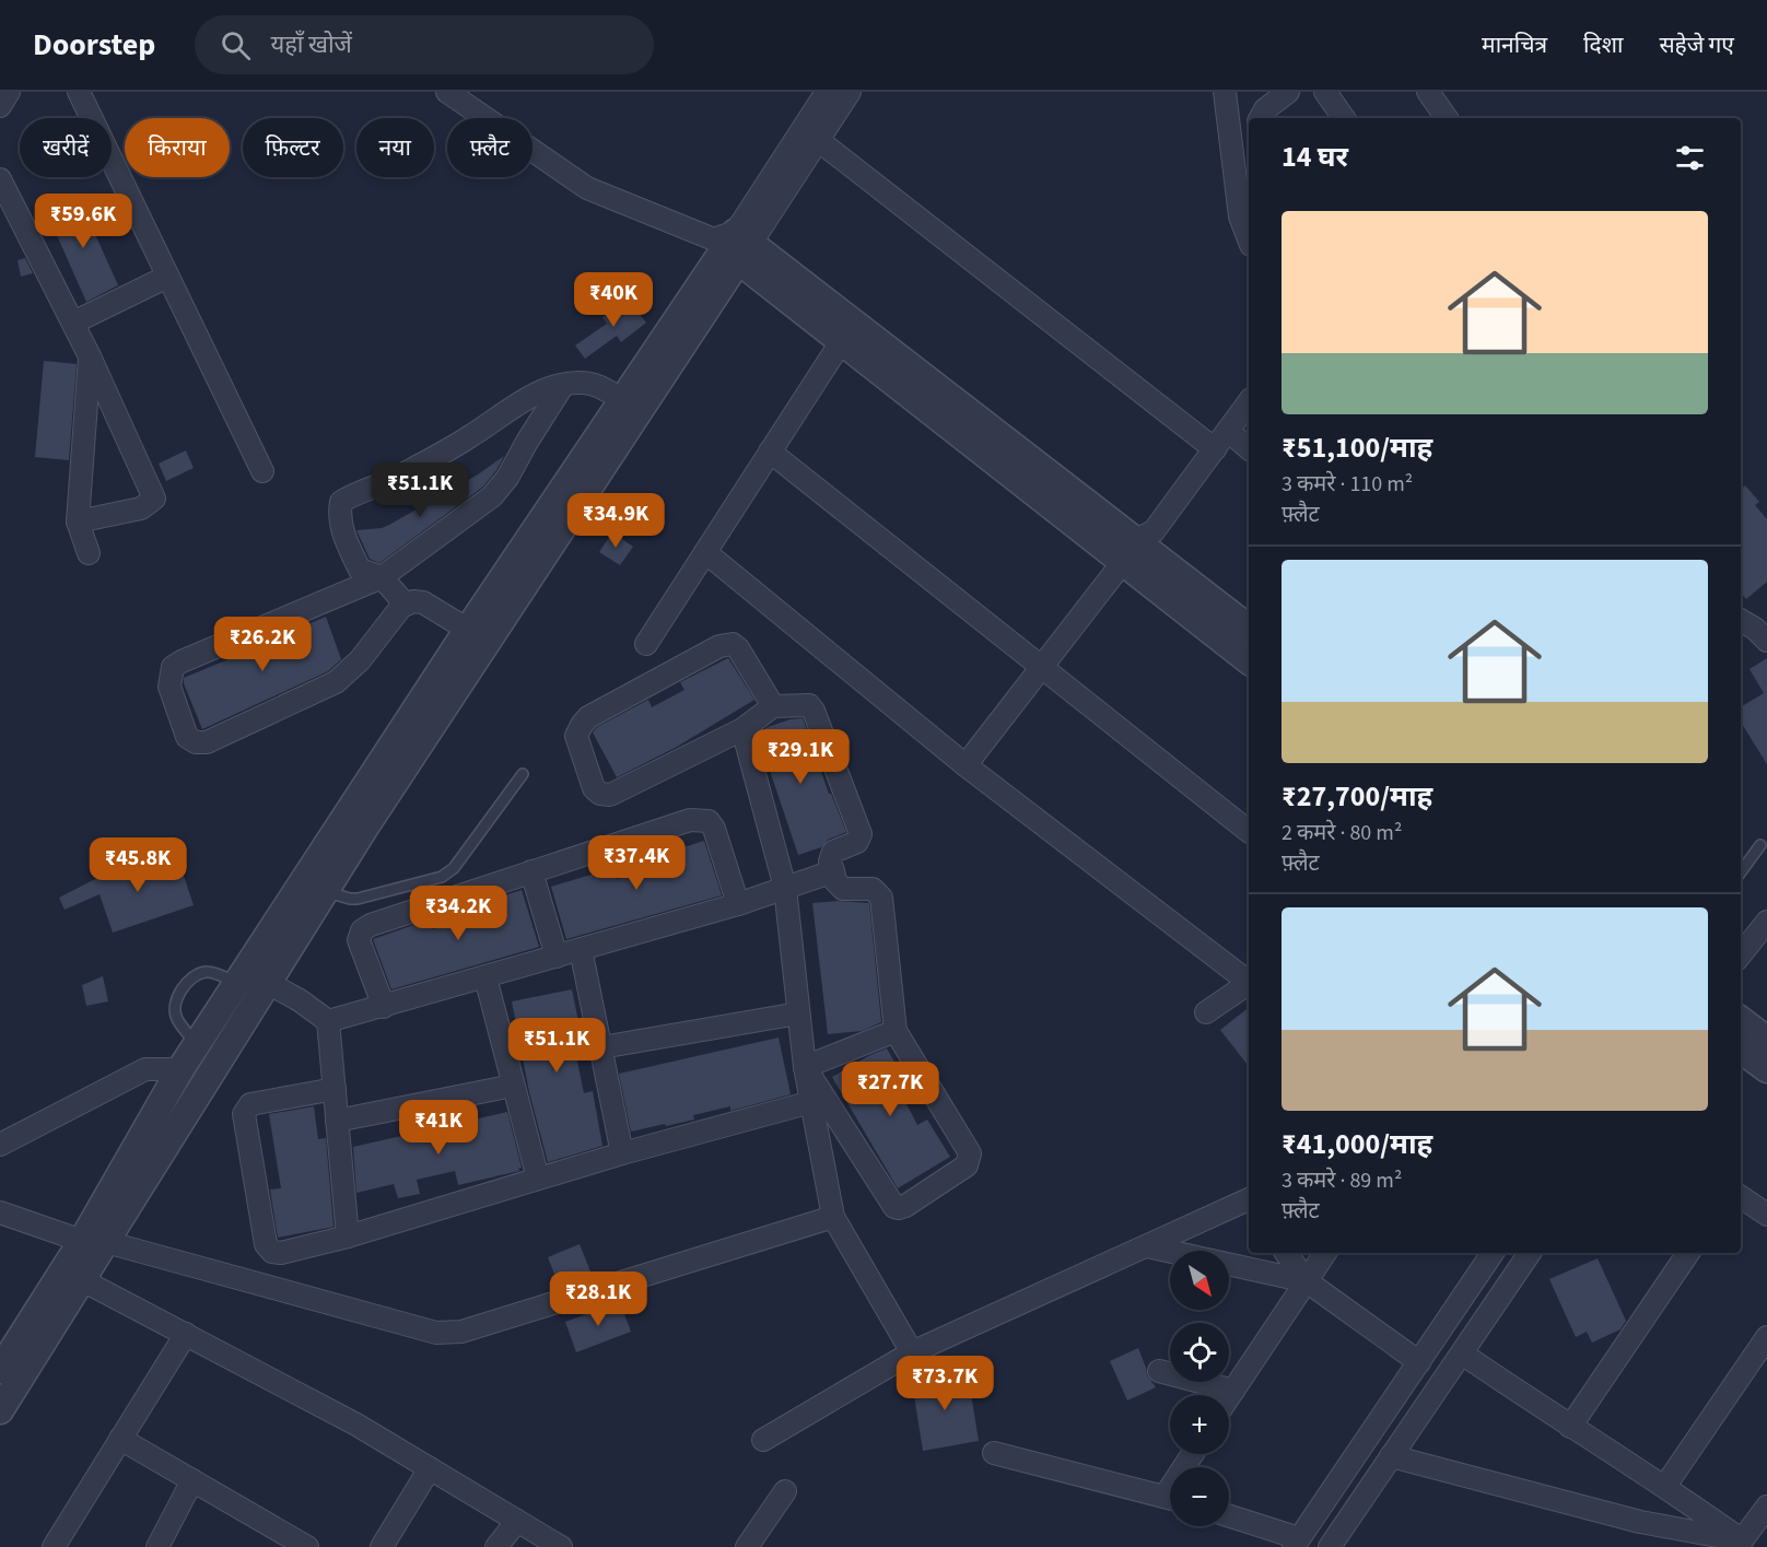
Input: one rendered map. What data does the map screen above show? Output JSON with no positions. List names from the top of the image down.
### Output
{
  "north": "bottom right",
  "page": {
    "header": "Doorstep",
    "search": "यहाँ खोजें",
    "nav": ["मानचित्र", "दिशा", "सहेजे गए"],
    "chip": [
      "खरीदें",
      "किराया",
      "फ़िल्टर",
      "नया",
      "फ़्लैट"
    ],
    "heading": "14 घर",
    "price": [
      "₹59.6K",
      "₹40K",
      "₹51.1K",
      "₹34.9K",
      "₹26.2K",
      "₹29.1K",
      "₹37.4K",
      "₹45.8K",
      "₹34.2K",
      "₹51.1K",
      "₹27.7K",
      "₹41K",
      "₹28.1K",
      "₹73.7K"
    ],
    "list": [
      {
        "name": "₹51,100/माह",
        "note": "3 कमरे · 110 m² · फ़्लैट"
      },
      {
        "name": "₹27,700/माह",
        "note": "2 कमरे · 80 m² · फ़्लैट"
      },
      {
        "name": "₹41,000/माह",
        "note": "3 कमरे · 89 m² · फ़्लैट"
      }
    ],
    "map_buttons": ["+", "−"]
  }
}
